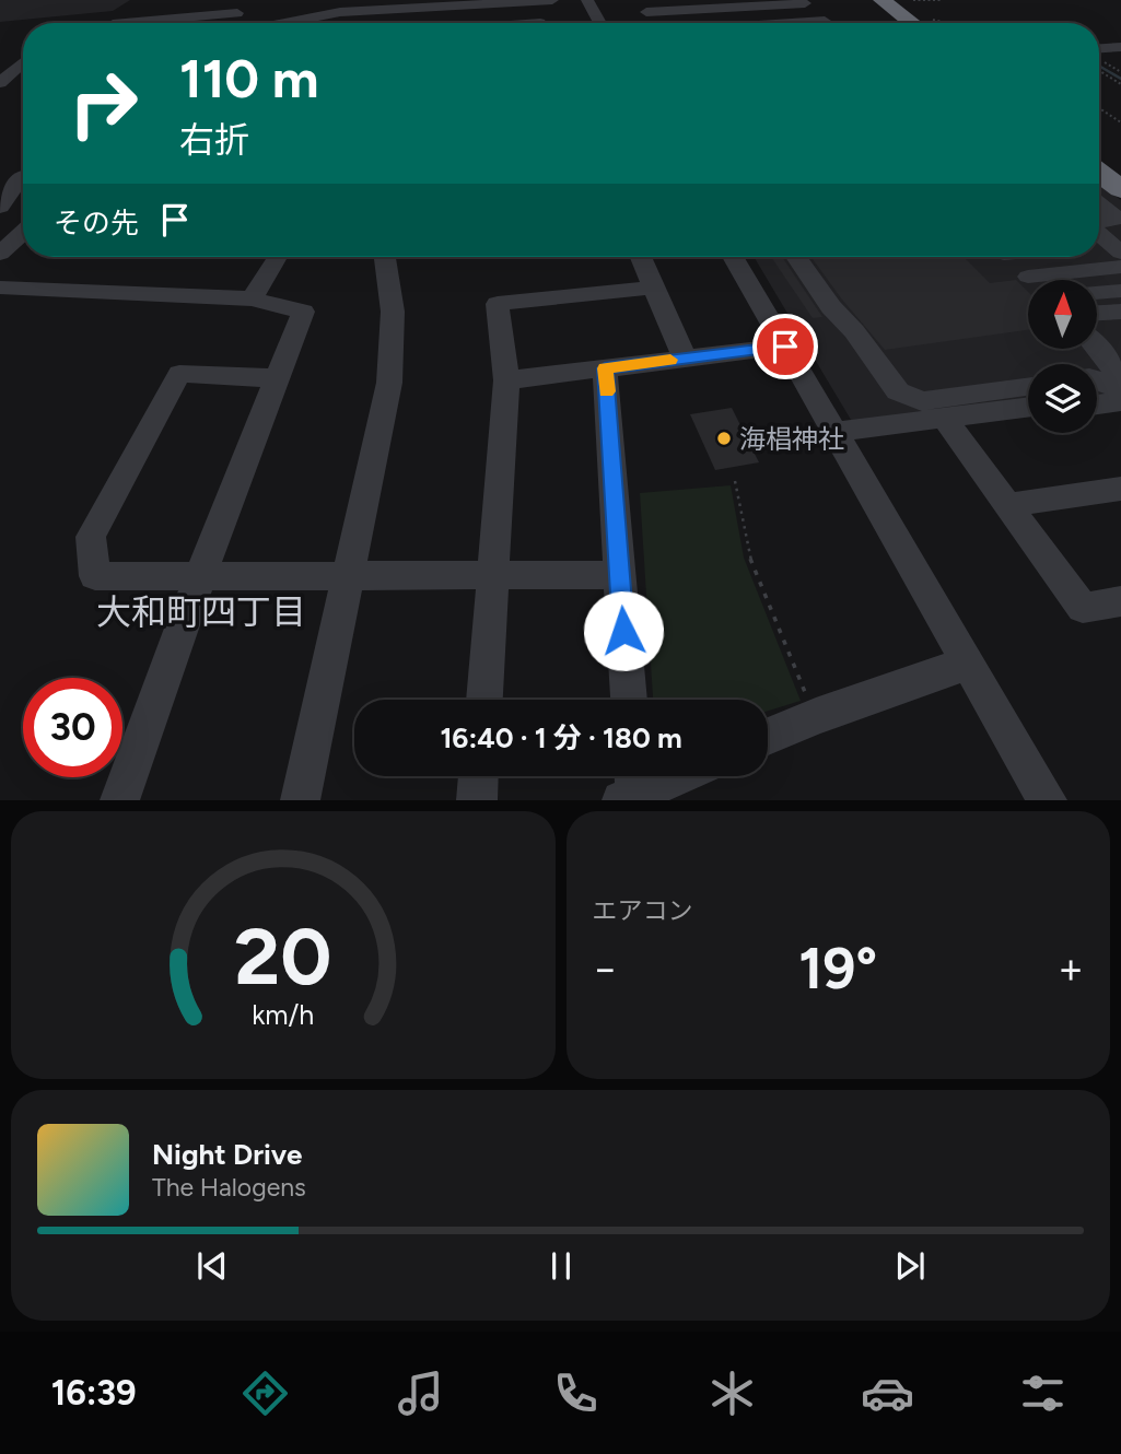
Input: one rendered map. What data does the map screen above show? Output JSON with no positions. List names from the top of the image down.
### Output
{
  "districts": ["大和町四丁目"],
  "places": ["海椙神社"],
  "north": "top",
  "page": {
    "turn": ["110 m", "右折"],
    "then": "その先",
    "limit": "30",
    "trip": "16:40 · 1 分 · 180 m",
    "tile": "エアコン",
    "heat": ["−", "19°", "+"],
    "song": ["Night Drive", "The Halogens"],
    "tabs": "16:39",
    "gauge": ["20", "km/h"]
  }
}
